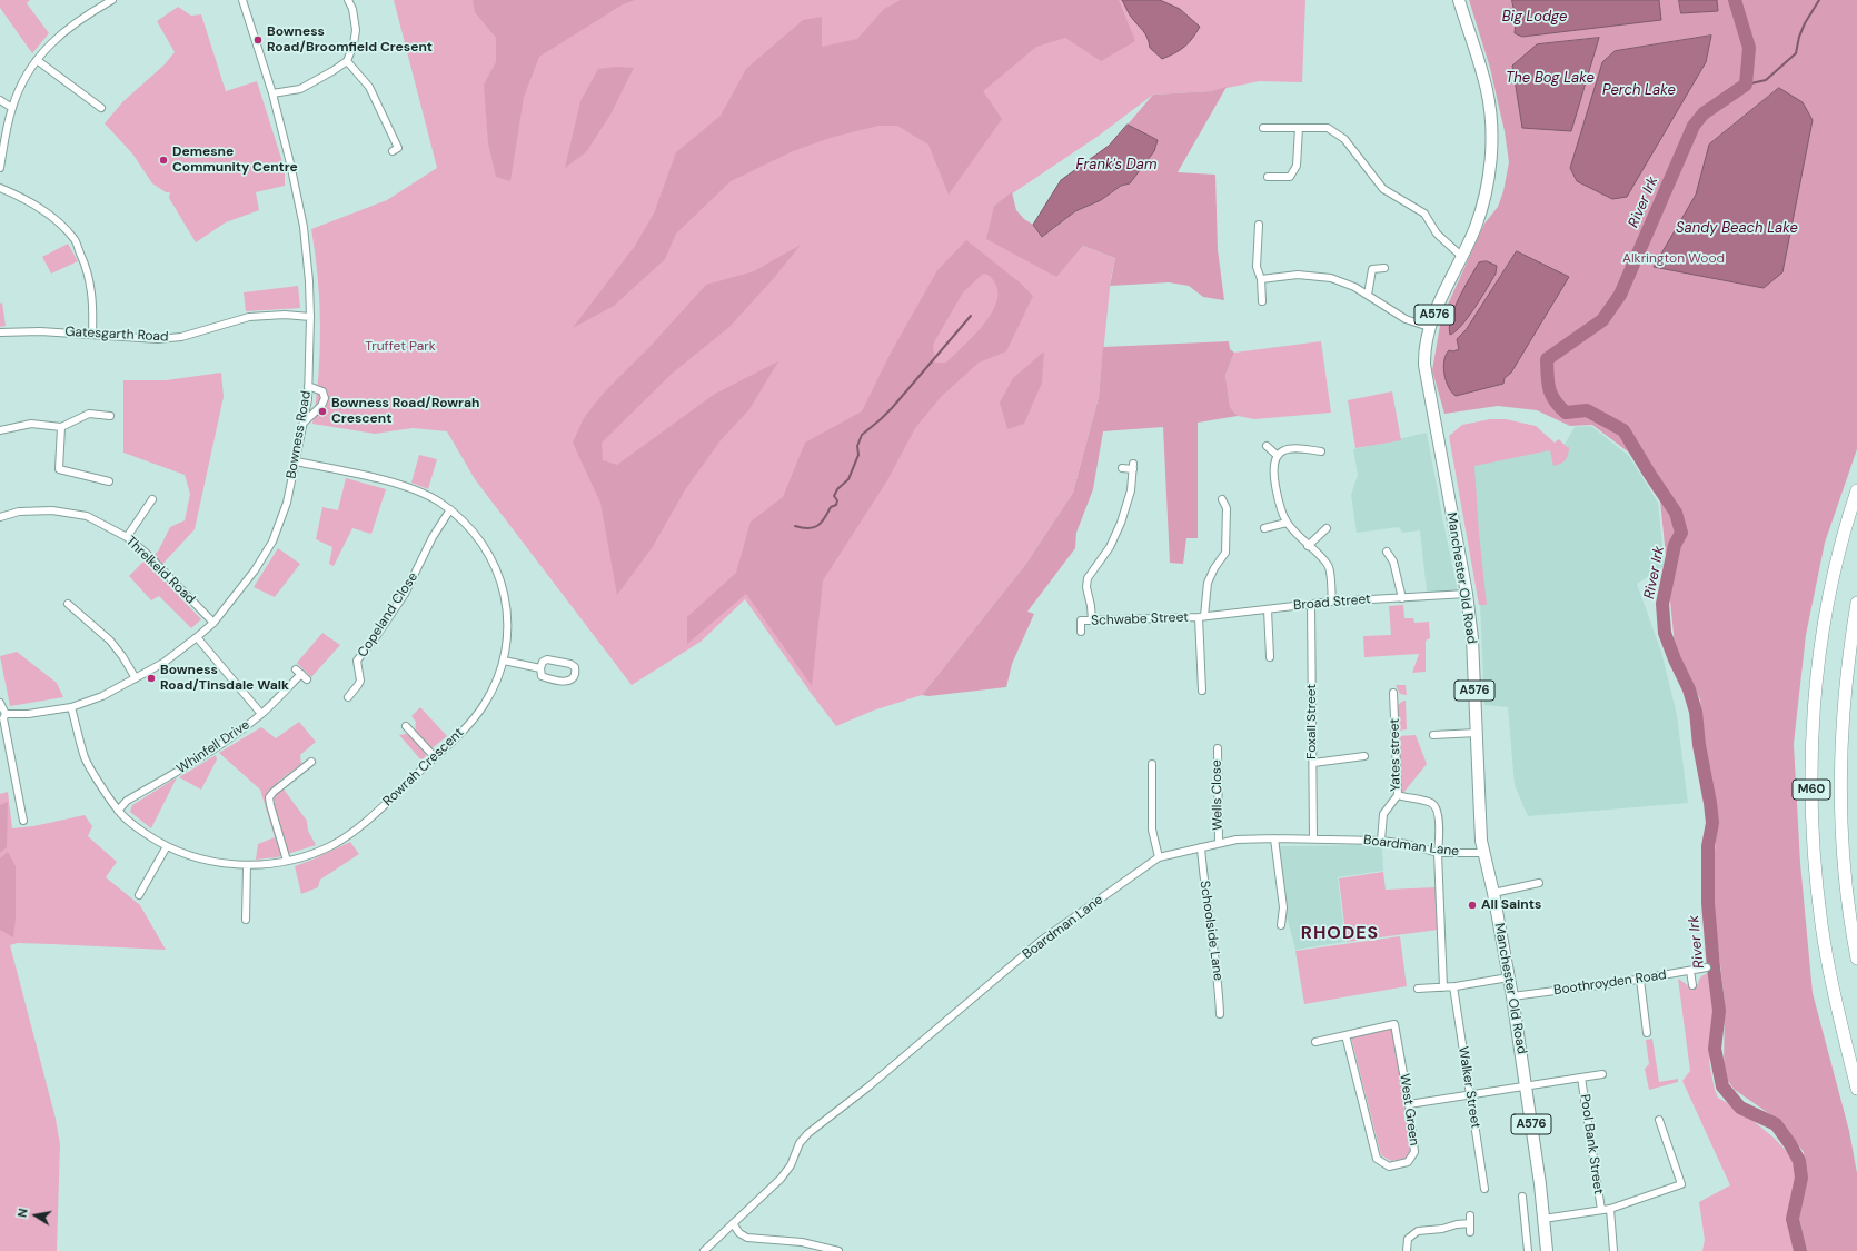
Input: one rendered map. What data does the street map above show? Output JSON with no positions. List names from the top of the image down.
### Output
{
  "streets": {
    "highway": ["M60"],
    "main road": ["A576", "Manchester Old Road"],
    "street": [
      "Gatesgarth Road",
      "Bowness Road",
      "Threlkeld Road",
      "Broad Street",
      "Copeland Close",
      "Schwabe Street",
      "Foxall Street",
      "Whinfell Drive",
      "Yates street",
      "Rowrah Crescent",
      "Wells Close",
      "Boardman Lane",
      "Schoolside Lane",
      "Boothroyden Road",
      "Walker Street",
      "West Green",
      "Pool Bank Street"
    ]
  },
  "crossings": [
    ["Gatesgarth Road", "Bowness Road"],
    ["Bowness Road", "Threlkeld Road"],
    ["Bowness Road", "Rowrah Crescent"],
    ["Manchester Old Road", "Broad Street"],
    ["Manchester Old Road", "Boardman Lane"],
    ["Manchester Old Road", "Boothroyden Road"],
    ["Broad Street", "Schwabe Street"],
    ["Broad Street", "Foxall Street"],
    ["Copeland Close", "Rowrah Crescent"],
    ["Foxall Street", "Boardman Lane"],
    ["Whinfell Drive", "Rowrah Crescent"],
    ["Yates street", "Boardman Lane"],
    ["Wells Close", "Boardman Lane"],
    ["Boardman Lane", "Schoolside Lane"]
  ],
  "districts": ["RHODES"],
  "water": [
    "Big Lodge",
    "The Bog Lake",
    "Perch Lake",
    "Frank's Dam",
    "River Irk",
    "Sandy Beach Lake"
  ],
  "parks": ["Alkrington Wood", "Truffet Park"],
  "places": [
    "Bowness Road/Broomfield Cresent",
    "Demesne Community Centre",
    "Bowness Road/Rowrah Crescent",
    "Bowness Road/Tinsdale Walk",
    "All Saints"
  ],
  "north": "left"
}
